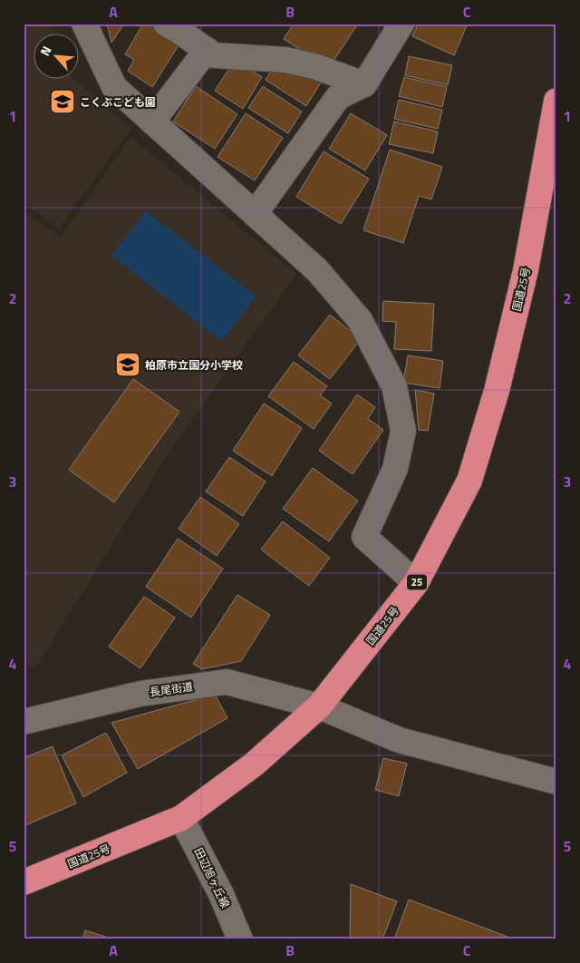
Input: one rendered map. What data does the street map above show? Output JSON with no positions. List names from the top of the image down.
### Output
{
  "streets": {
    "highway": ["国道25号", "25"],
    "street": ["長尾街道", "田辺旭ヶ丘線"]
  },
  "crossings": [
    ["国道25号", "長尾街道"],
    ["国道25号", "田辺旭ヶ丘線"]
  ],
  "places": {
    "school or university": ["こくぶこども園", "柏原市立国分小学校"]
  },
  "north": "top left",
  "grid": {
    "columns": ["A", "B", "C"],
    "rows": [
      "1",
      "2",
      "3",
      "4",
      "5"
    ]
  }
}
